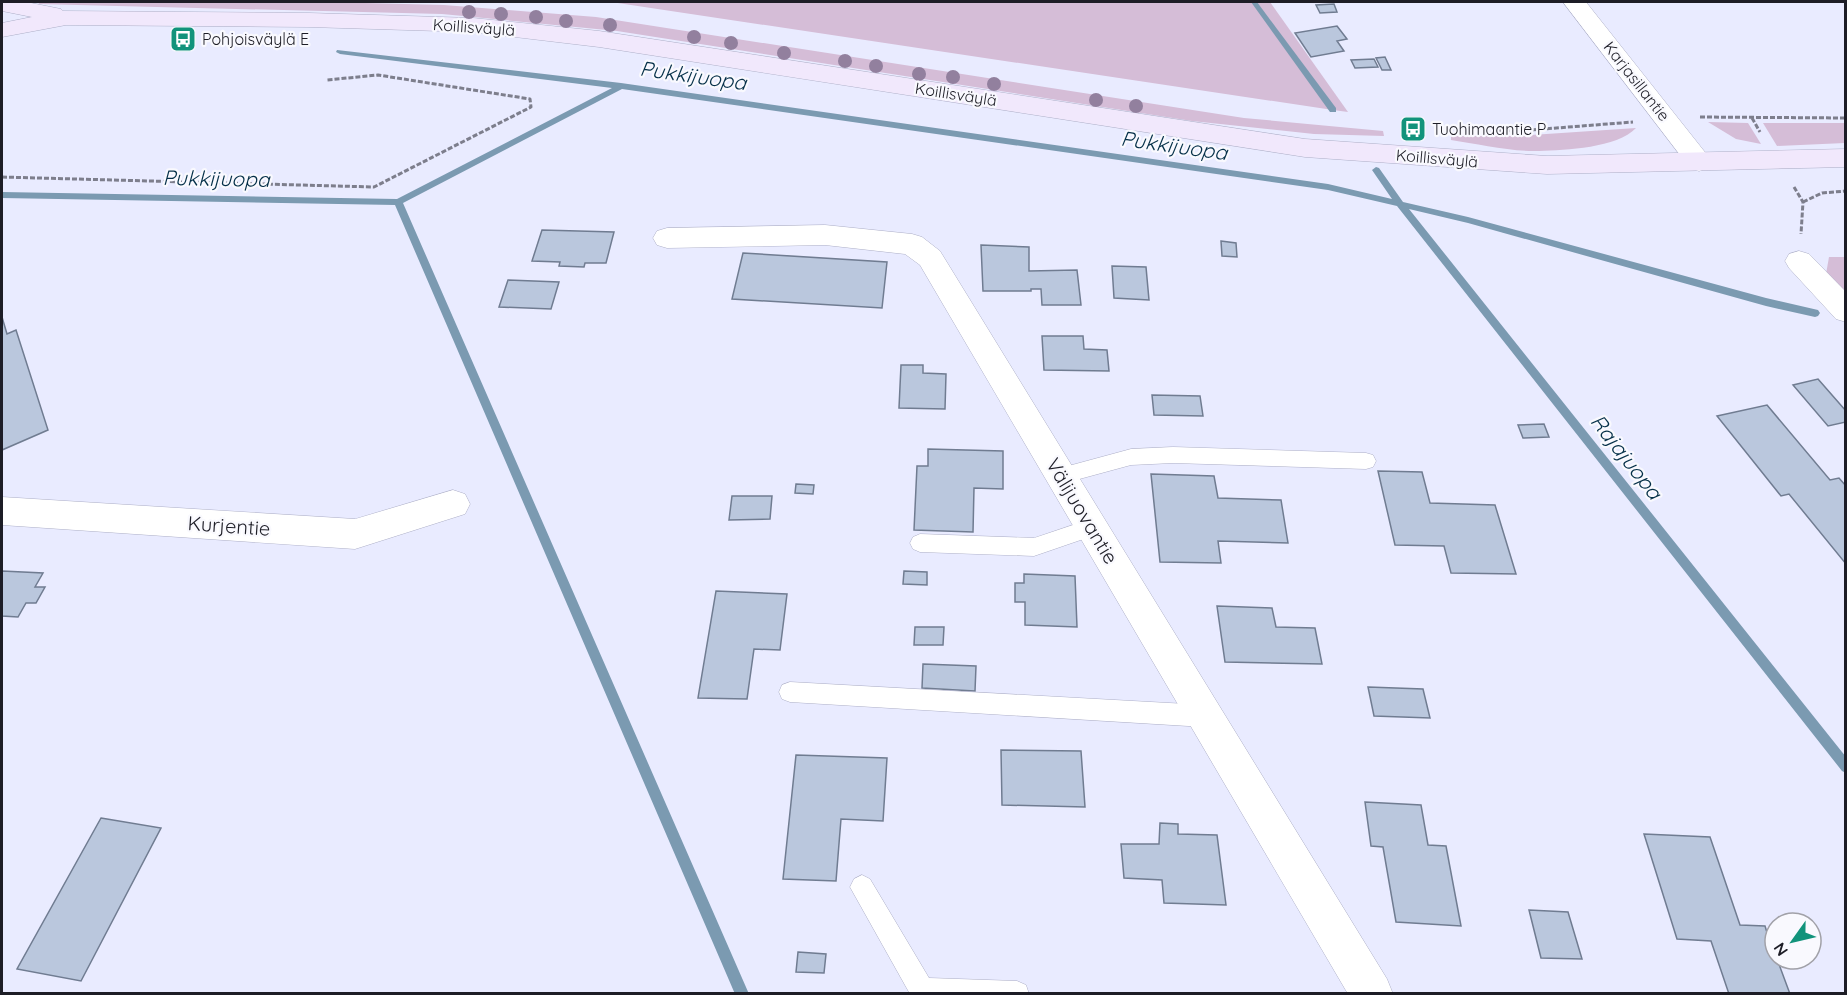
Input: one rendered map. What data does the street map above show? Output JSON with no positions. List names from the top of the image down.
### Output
{
  "streets": {
    "main road": ["Koillisväylä"],
    "street": ["Karjasillantie", "Välijuovantie", "Kurjentie"]
  },
  "crossings": [
    ["Koillisväylä", "Karjasillantie"]
  ],
  "water": ["Pukkijuopa", "Rajajuopa"],
  "places": {
    "bus stop": ["Pohjoisväylä E", "Tuohimaantie P"]
  },
  "north": "bottom left"
}
